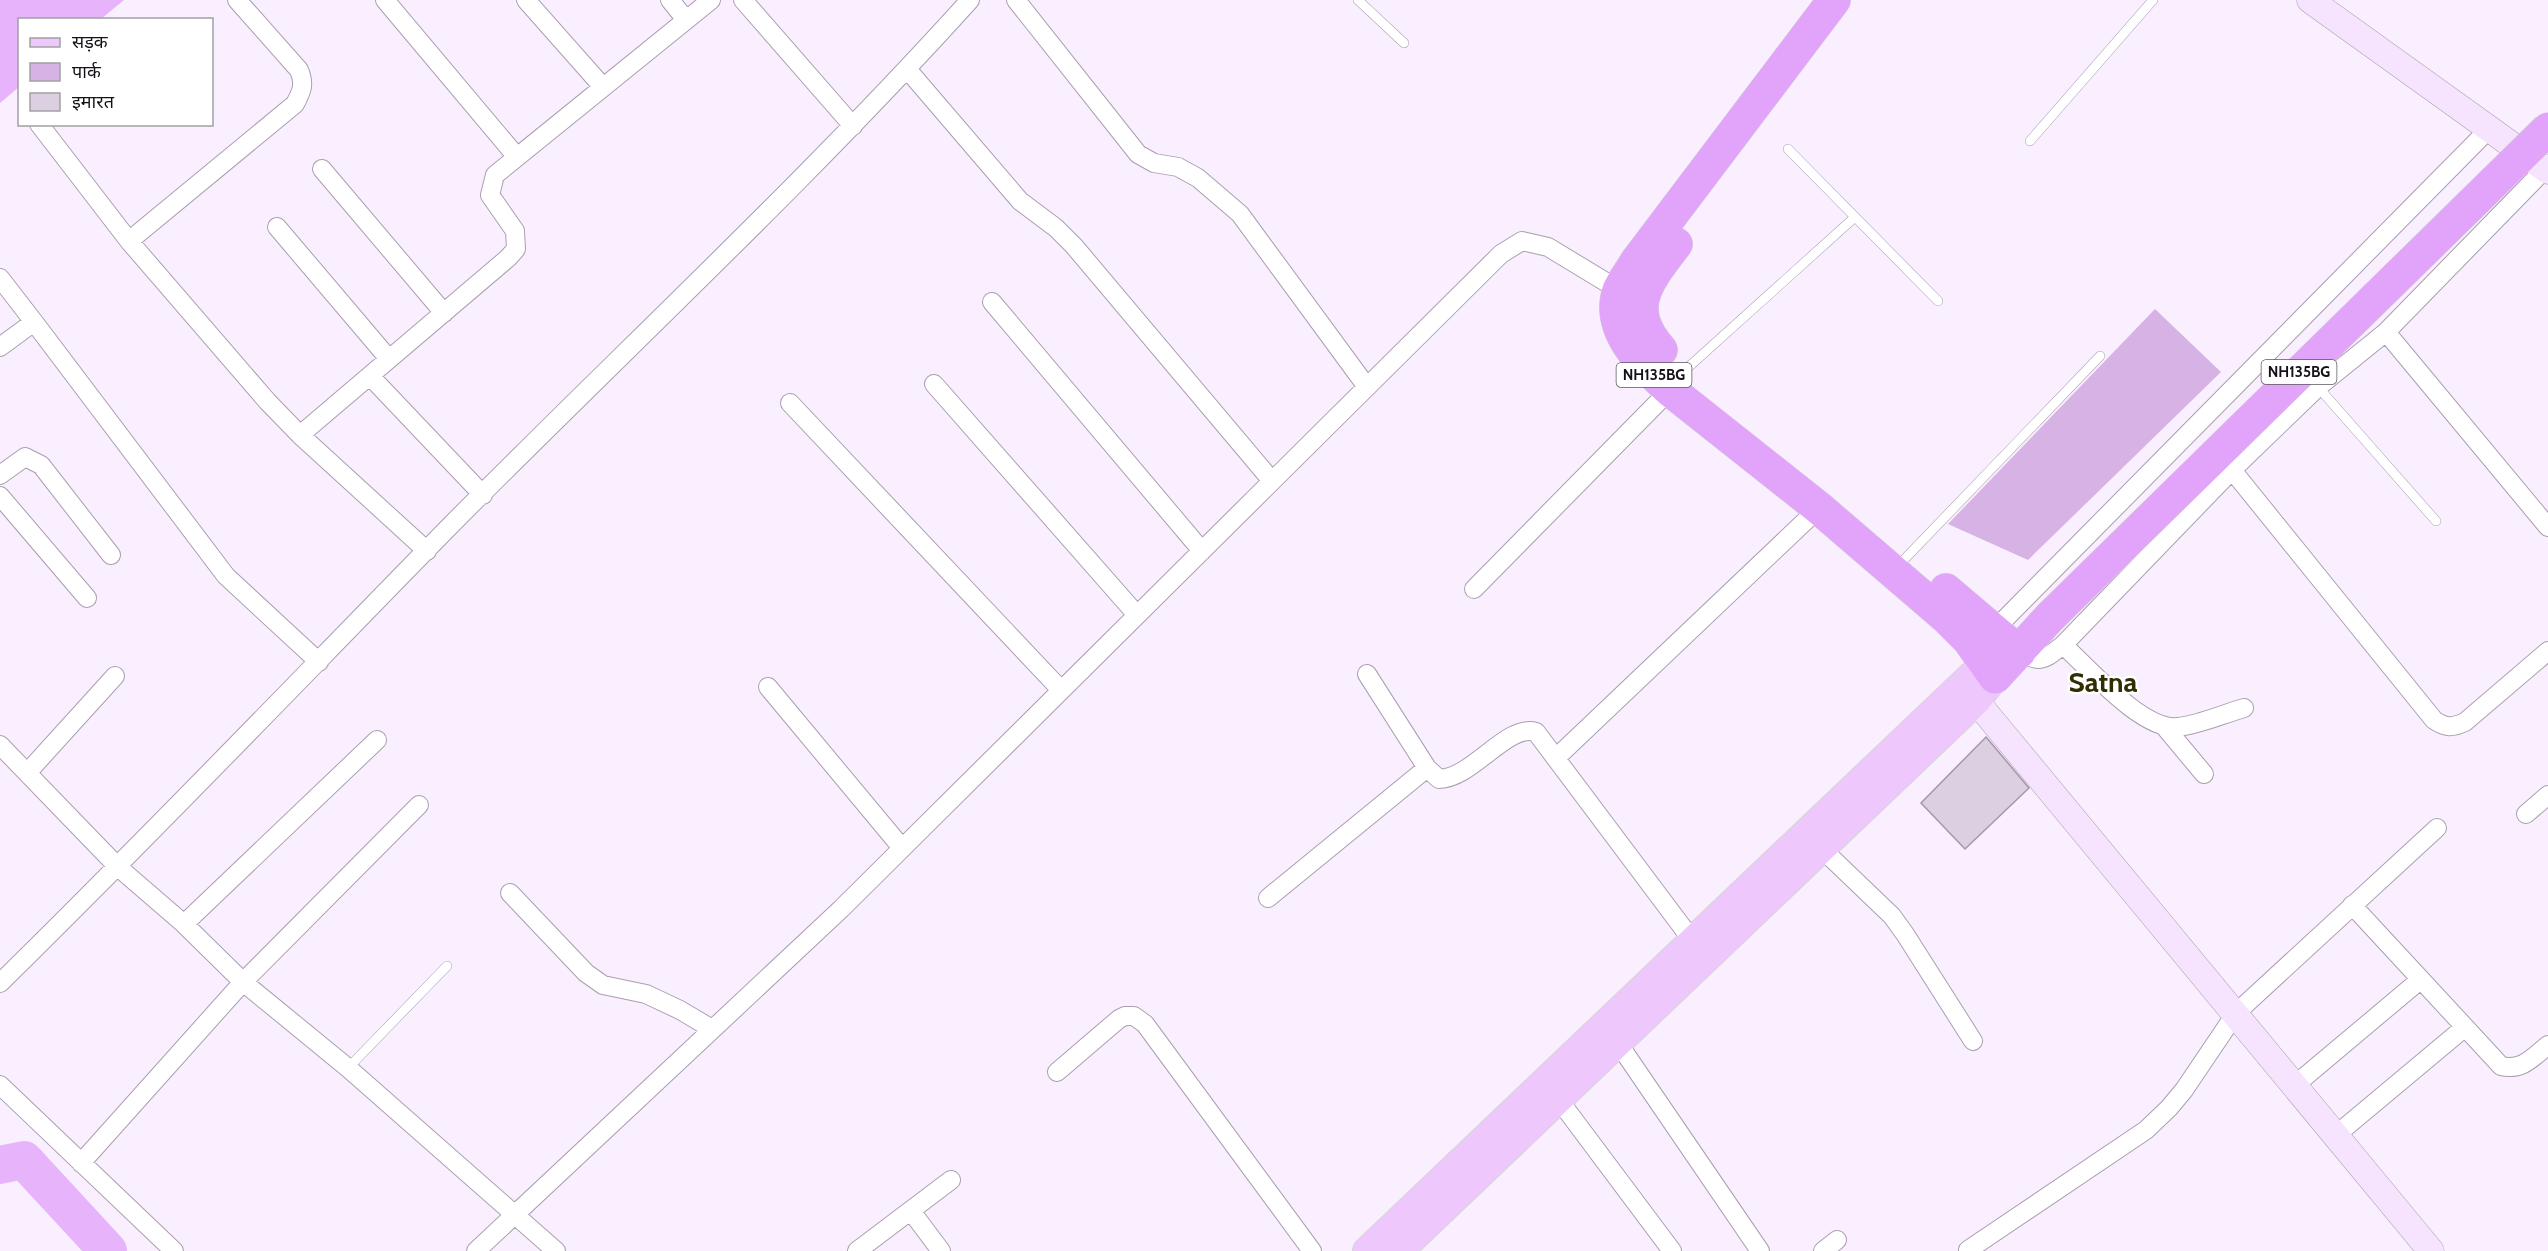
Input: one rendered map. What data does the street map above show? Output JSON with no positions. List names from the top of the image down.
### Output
{
  "streets": {
    "highway": ["NH135BG"]
  },
  "districts": ["Satna"],
  "legend": ["सड़क", "पार्क", "इमारत"]
}
